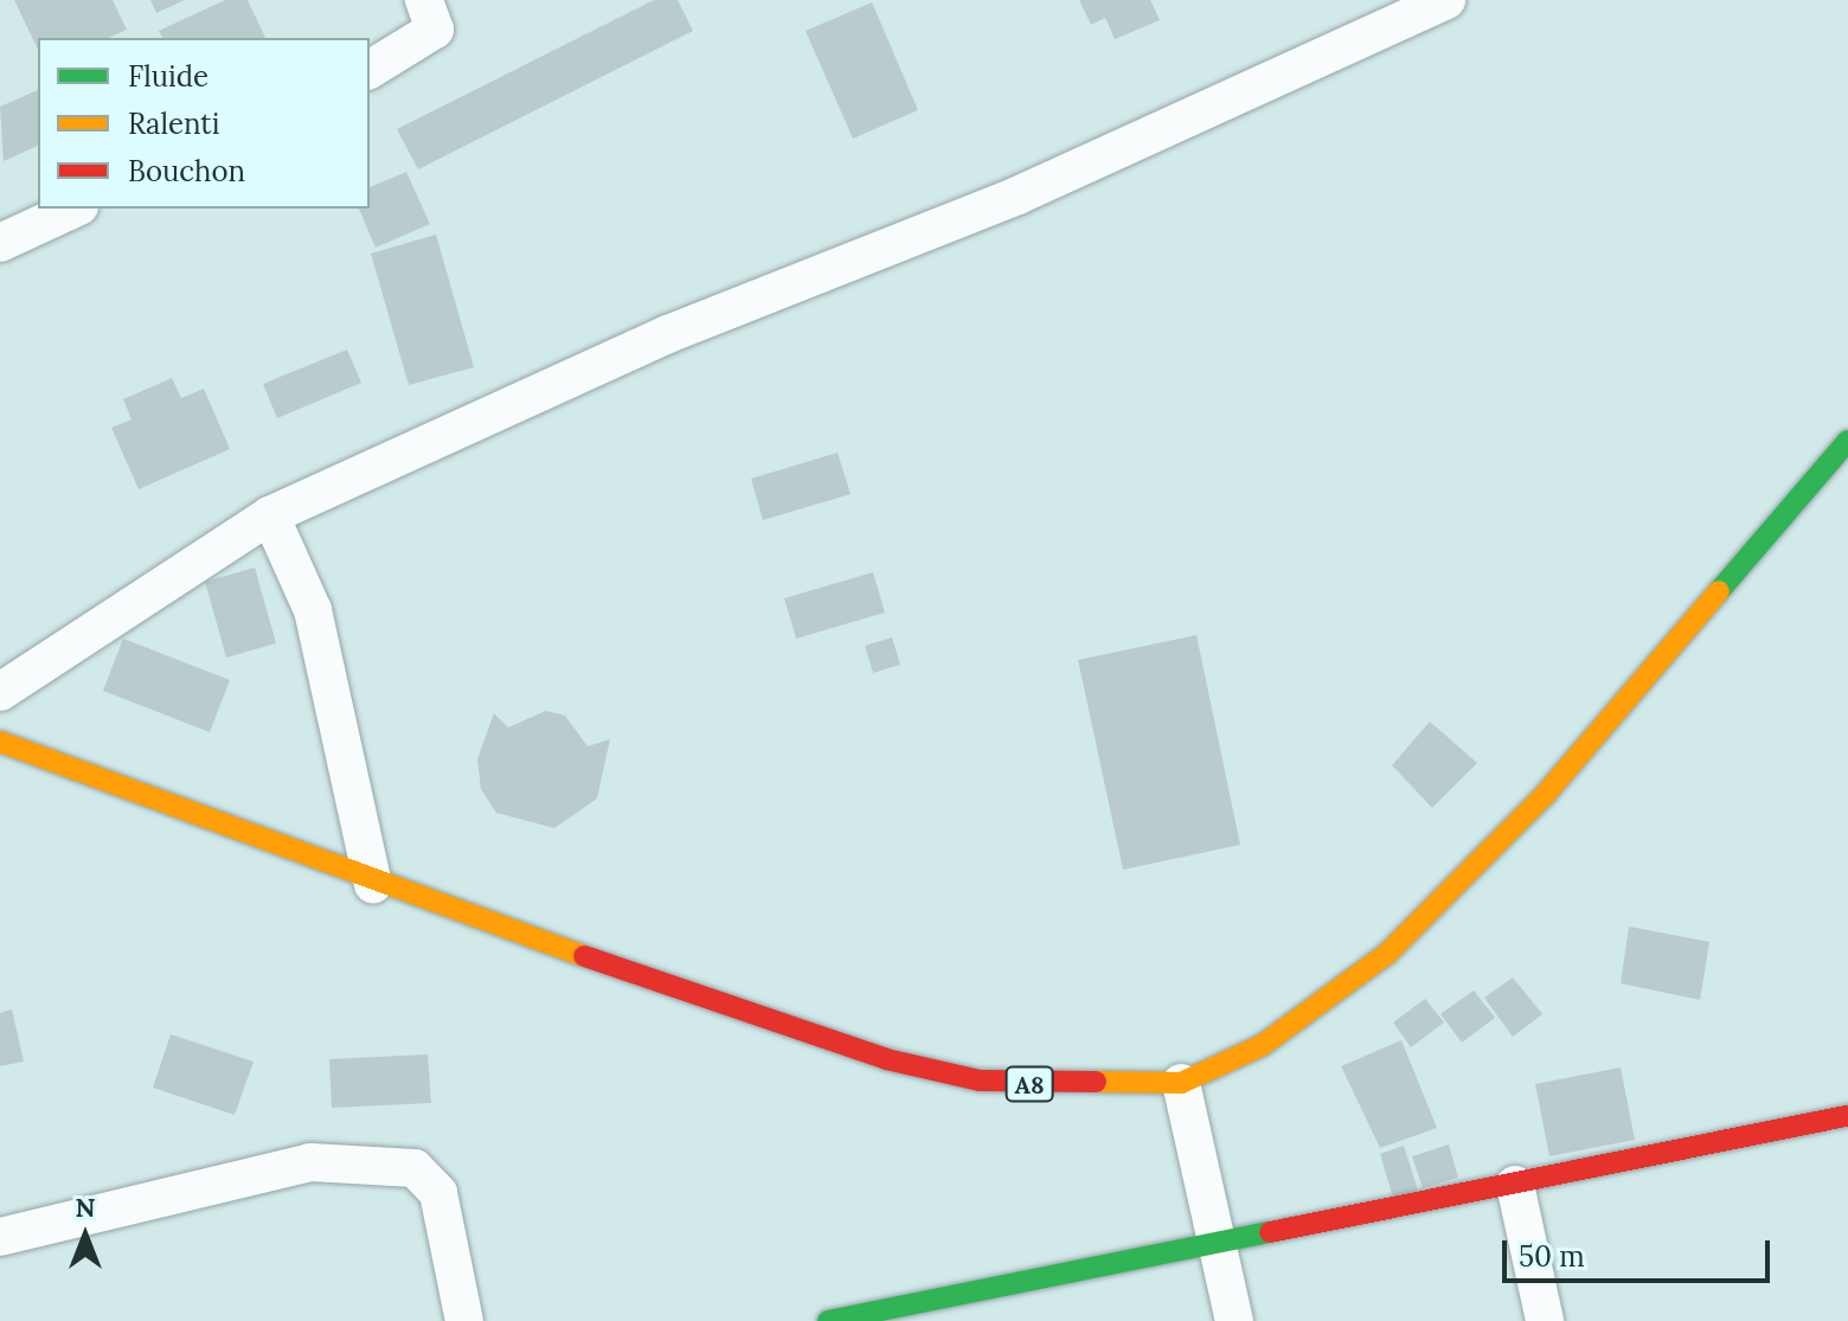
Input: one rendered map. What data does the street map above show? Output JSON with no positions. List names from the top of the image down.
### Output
{
  "streets": {
    "main road": ["A8"]
  },
  "legend": ["Fluide", "Ralenti", "Bouchon"],
  "scale_bar": "50 m",
  "north": "top"
}
